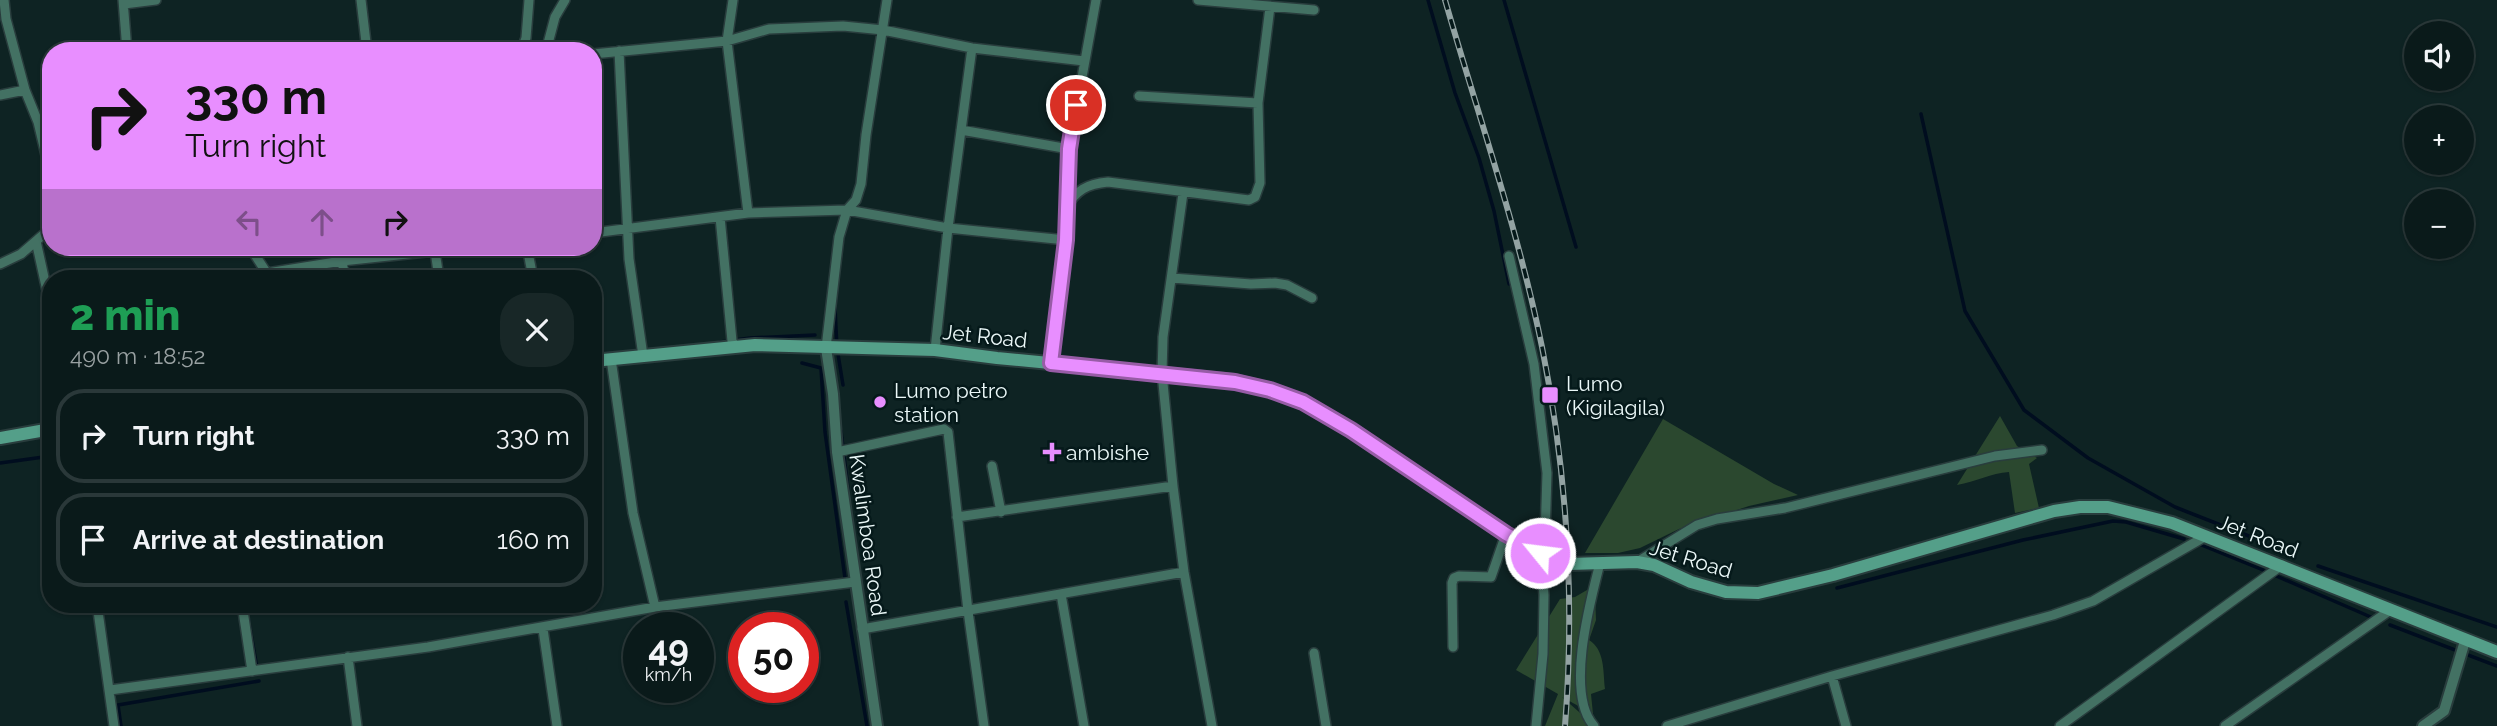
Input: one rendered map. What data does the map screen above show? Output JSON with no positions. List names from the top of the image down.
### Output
{
  "streets": {
    "main road": ["Jet Road"],
    "street": ["Kwalimboa Road"]
  },
  "crossings": [
    ["Jet Road", "Kwalimboa Road"]
  ],
  "places": {
    "transit": ["Lumo (Kigilagila)"],
    "other": ["Lumo petro station"],
    "health": ["ambishe"]
  },
  "page": {
    "map_buttons": ["+", "−"],
    "turn": ["330 m", "Turn right"],
    "heading": ["2 min", "490 m · 18:52"],
    "list": [
      {
        "name": "Turn right",
        "value": "330 m"
      },
      {
        "name": "Arrive at destination",
        "value": "160 m"
      }
    ],
    "speed": "49 km/h",
    "limit": "50"
  }
}
